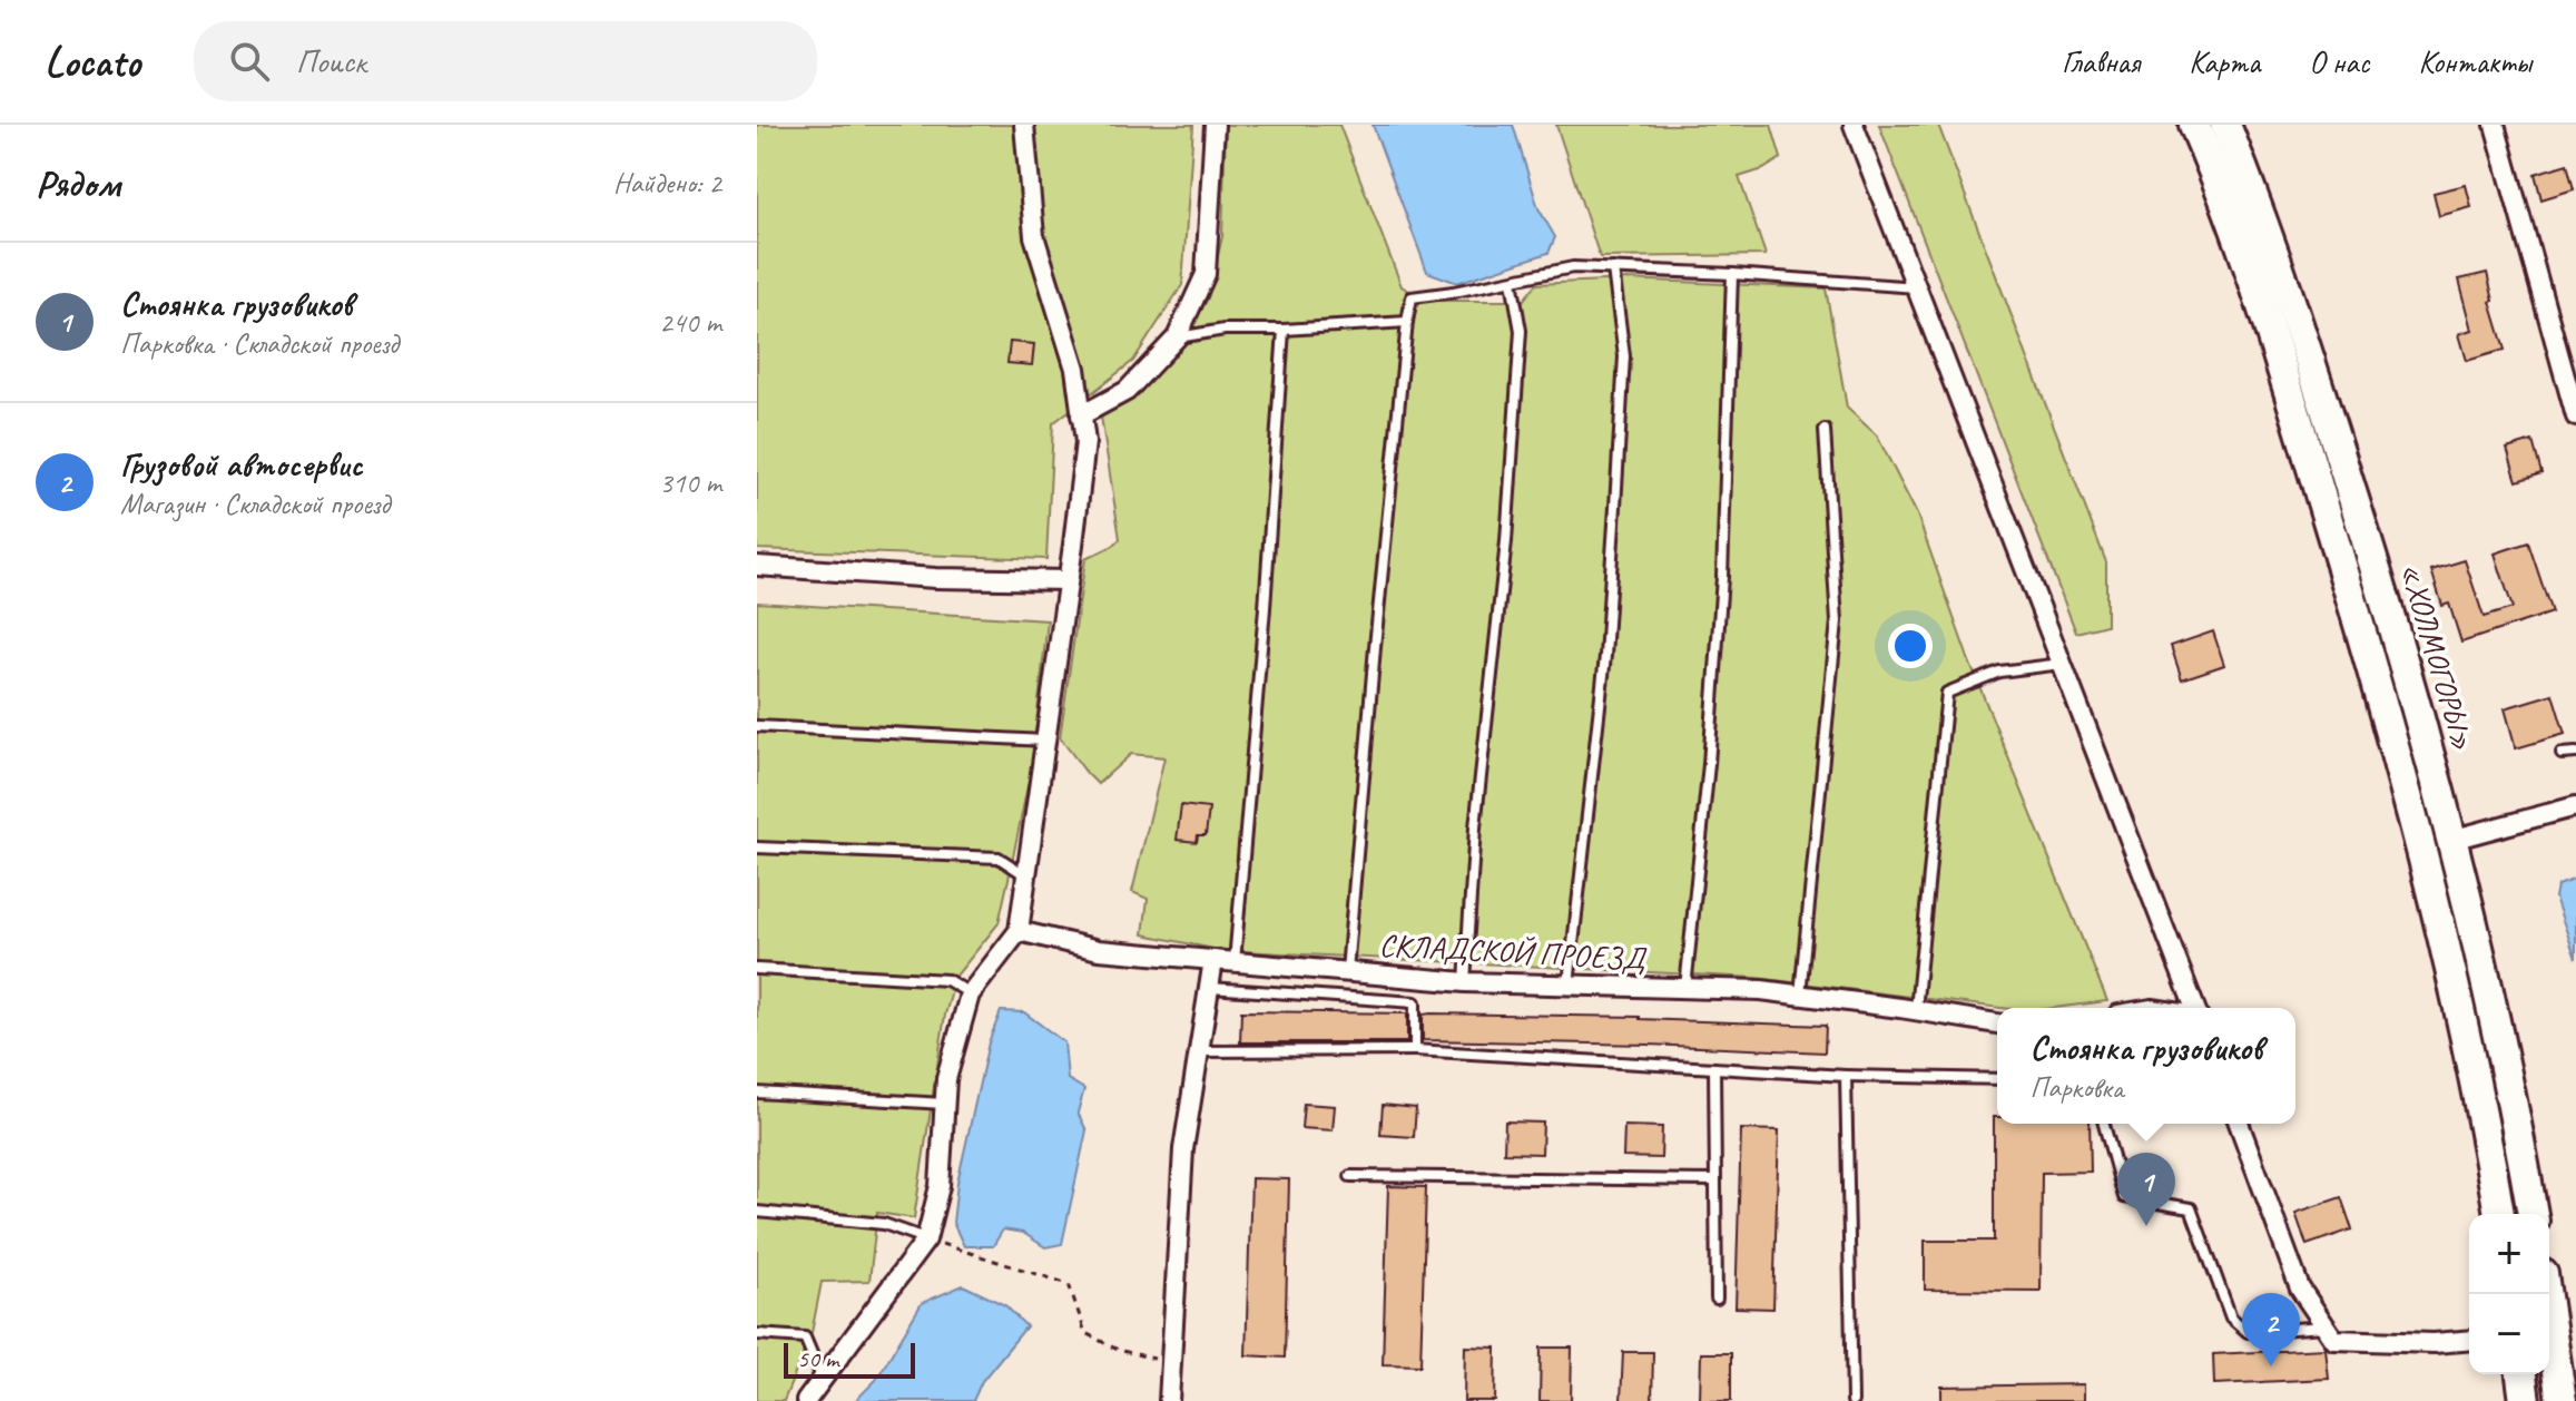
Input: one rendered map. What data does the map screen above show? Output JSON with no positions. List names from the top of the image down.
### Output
{
  "streets": {
    "highway": ["«ХОЛМОГОРЫ»"],
    "street": ["СКЛАДСКОЙ ПРОЕЗД"]
  },
  "scale_bar": "50 m",
  "page": {
    "header": "Locato",
    "search": "Поиск",
    "nav": [
      "Главная",
      "Карта",
      "О нас",
      "Контакты"
    ],
    "heading": ["Рядом", "Найдено: 2"],
    "list": [
      {
        "mark": "1",
        "name": "Стоянка грузовиков",
        "note": "Парковка · Складской проезд",
        "value": "240 m"
      },
      {
        "mark": "2",
        "name": "Грузовой автосервис",
        "note": "Магазин · Складской проезд",
        "value": "310 m"
      }
    ],
    "popup": ["Стоянка грузовиков", "Парковка"],
    "pins": ["1", "2"],
    "map_buttons": ["+", "−"],
    "scale": "50 m"
  }
}
